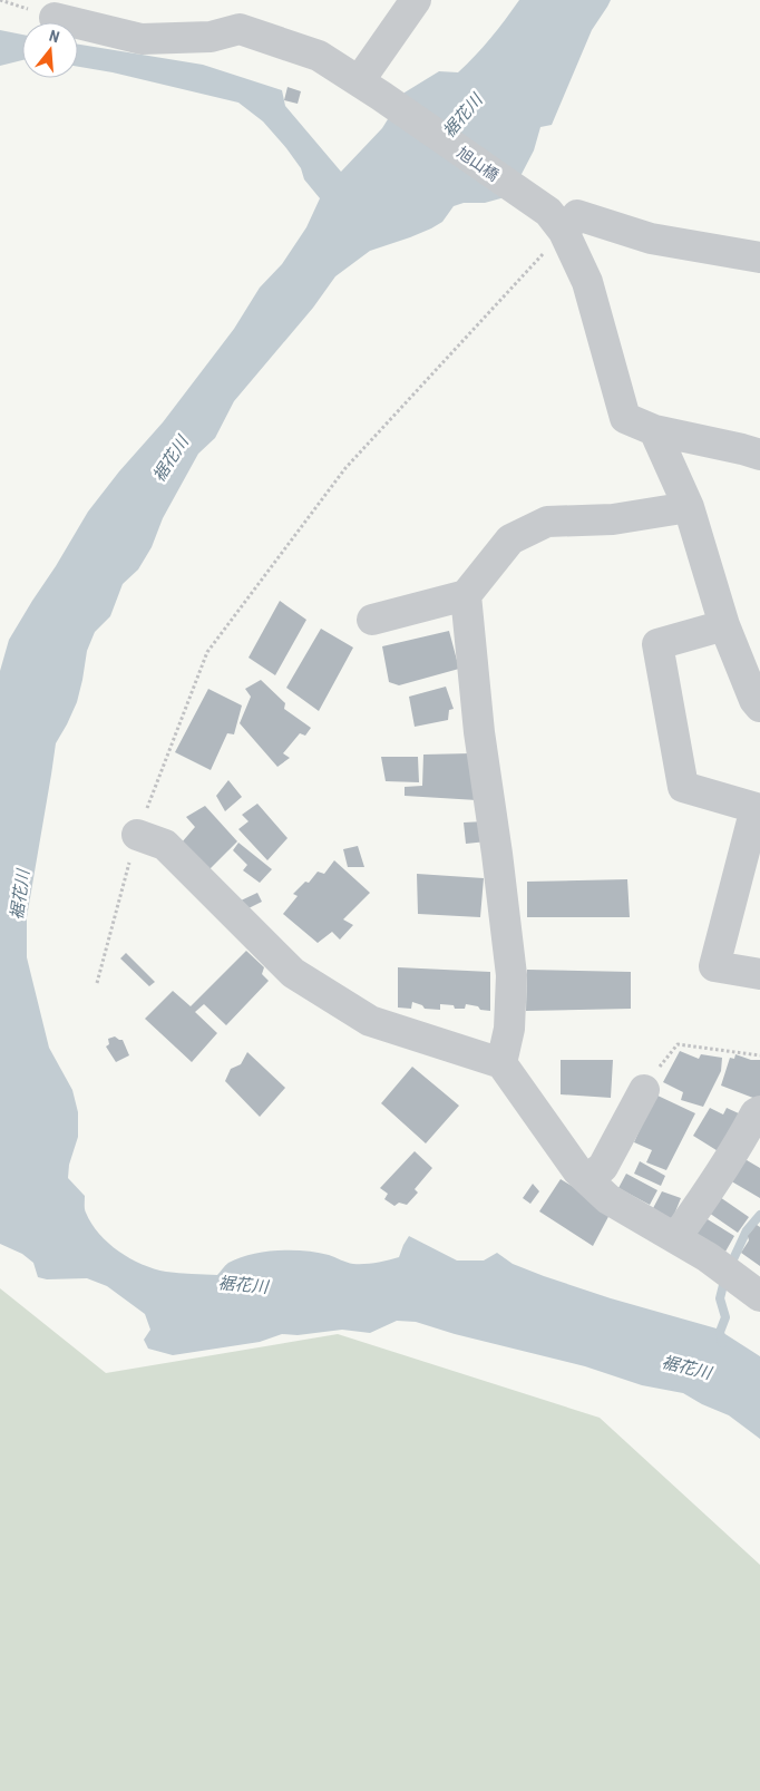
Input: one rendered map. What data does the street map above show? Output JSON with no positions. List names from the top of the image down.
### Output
{
  "streets": {
    "street": ["旭山橋"]
  },
  "water": ["裾花川"],
  "north": "top"
}
